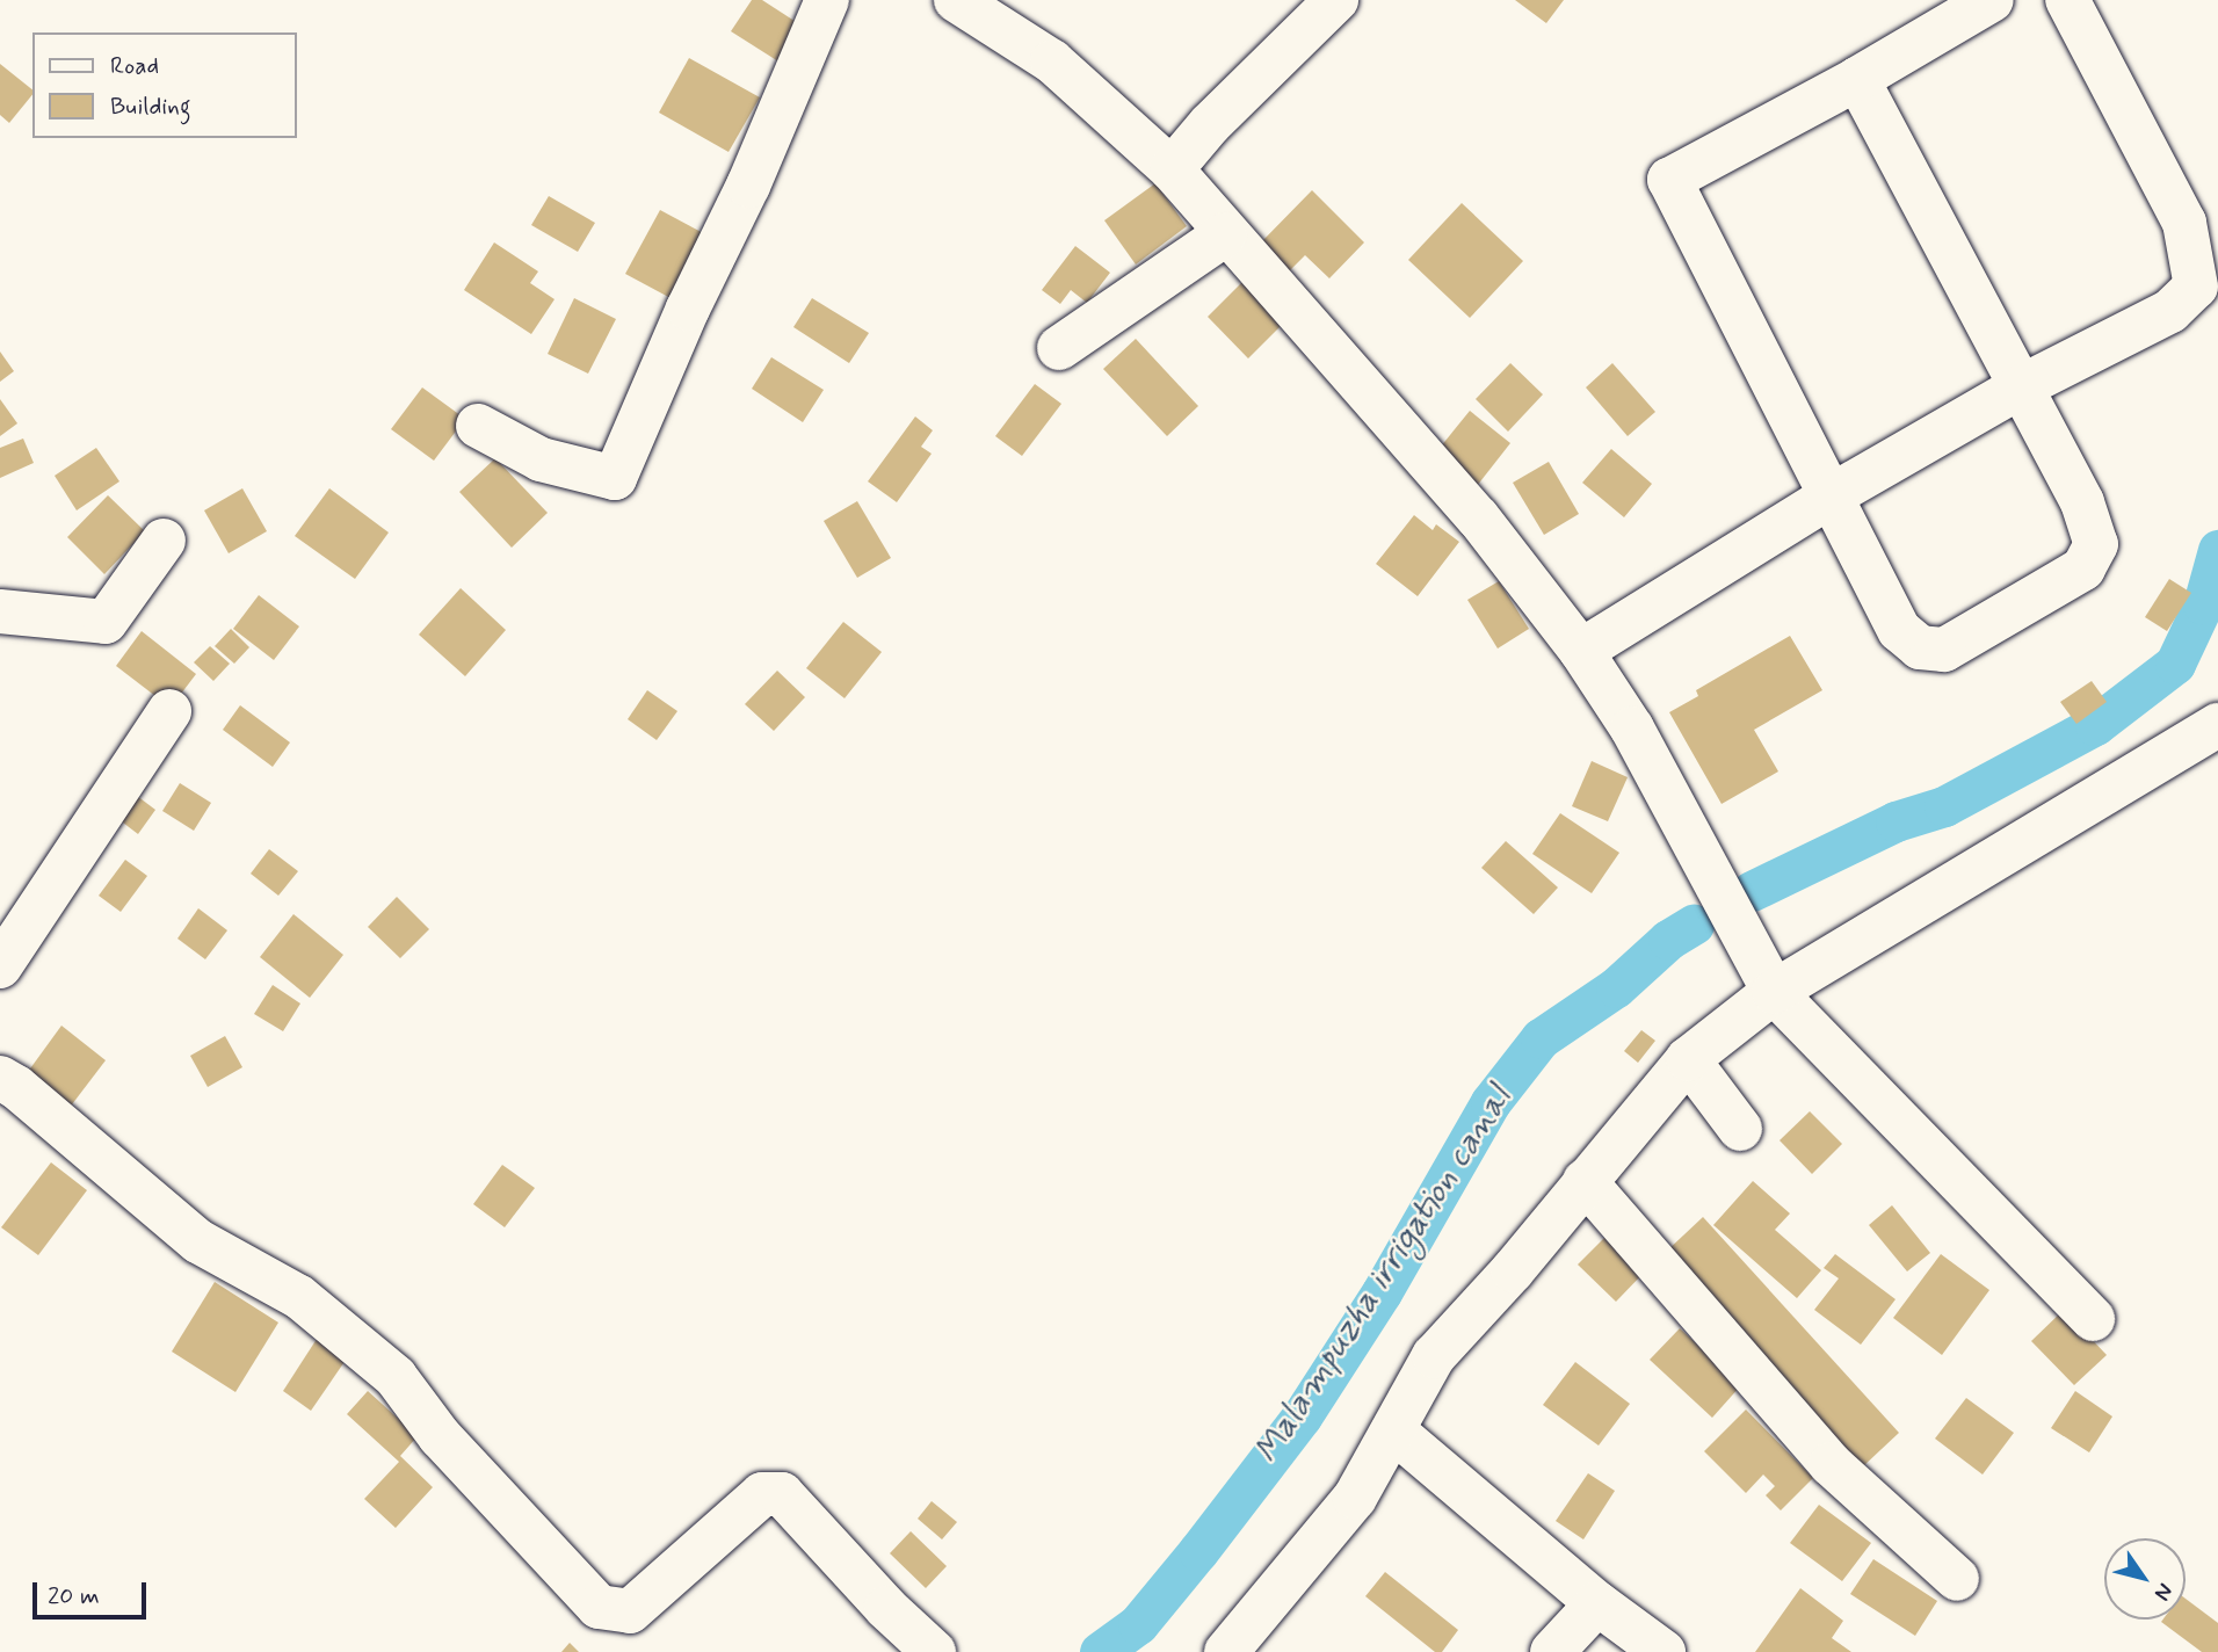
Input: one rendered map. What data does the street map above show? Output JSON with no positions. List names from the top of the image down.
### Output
{
  "water": ["Malampuzha irrigation canal"],
  "legend": ["Road", "Building"],
  "scale_bar": "20 m",
  "north": "bottom right"
}
